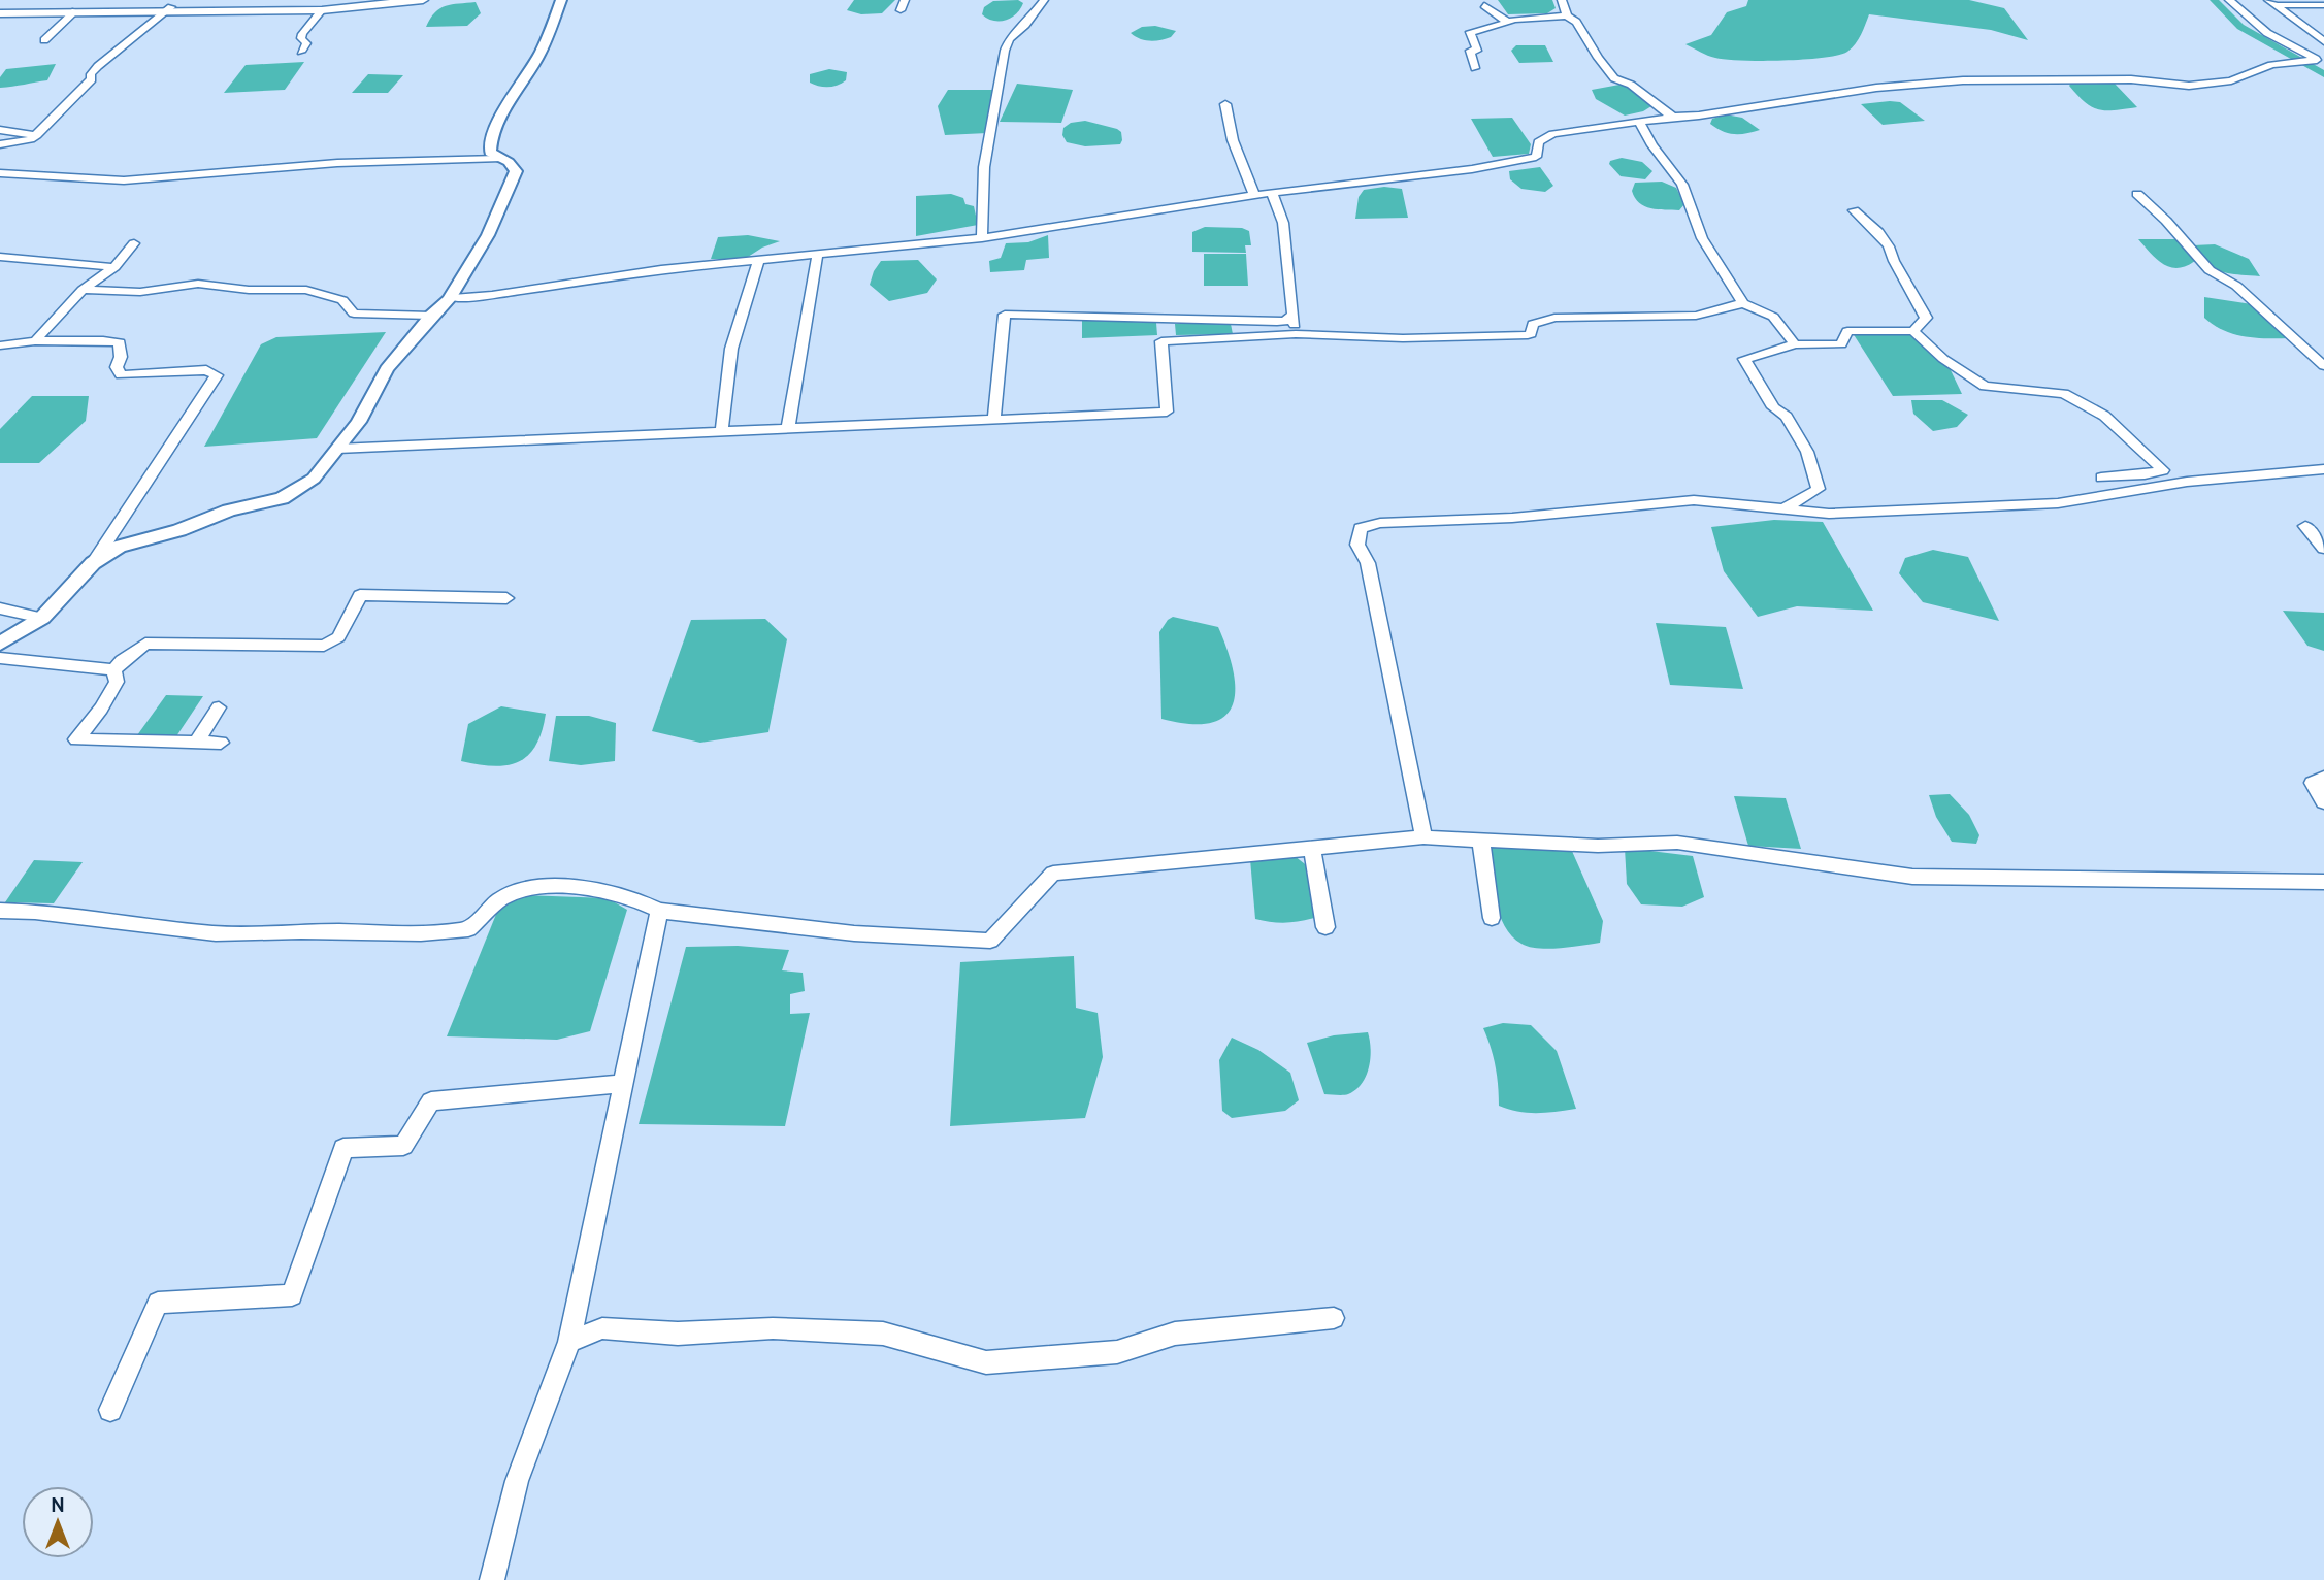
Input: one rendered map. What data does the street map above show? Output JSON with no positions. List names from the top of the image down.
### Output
{
  "north": "top"
}
